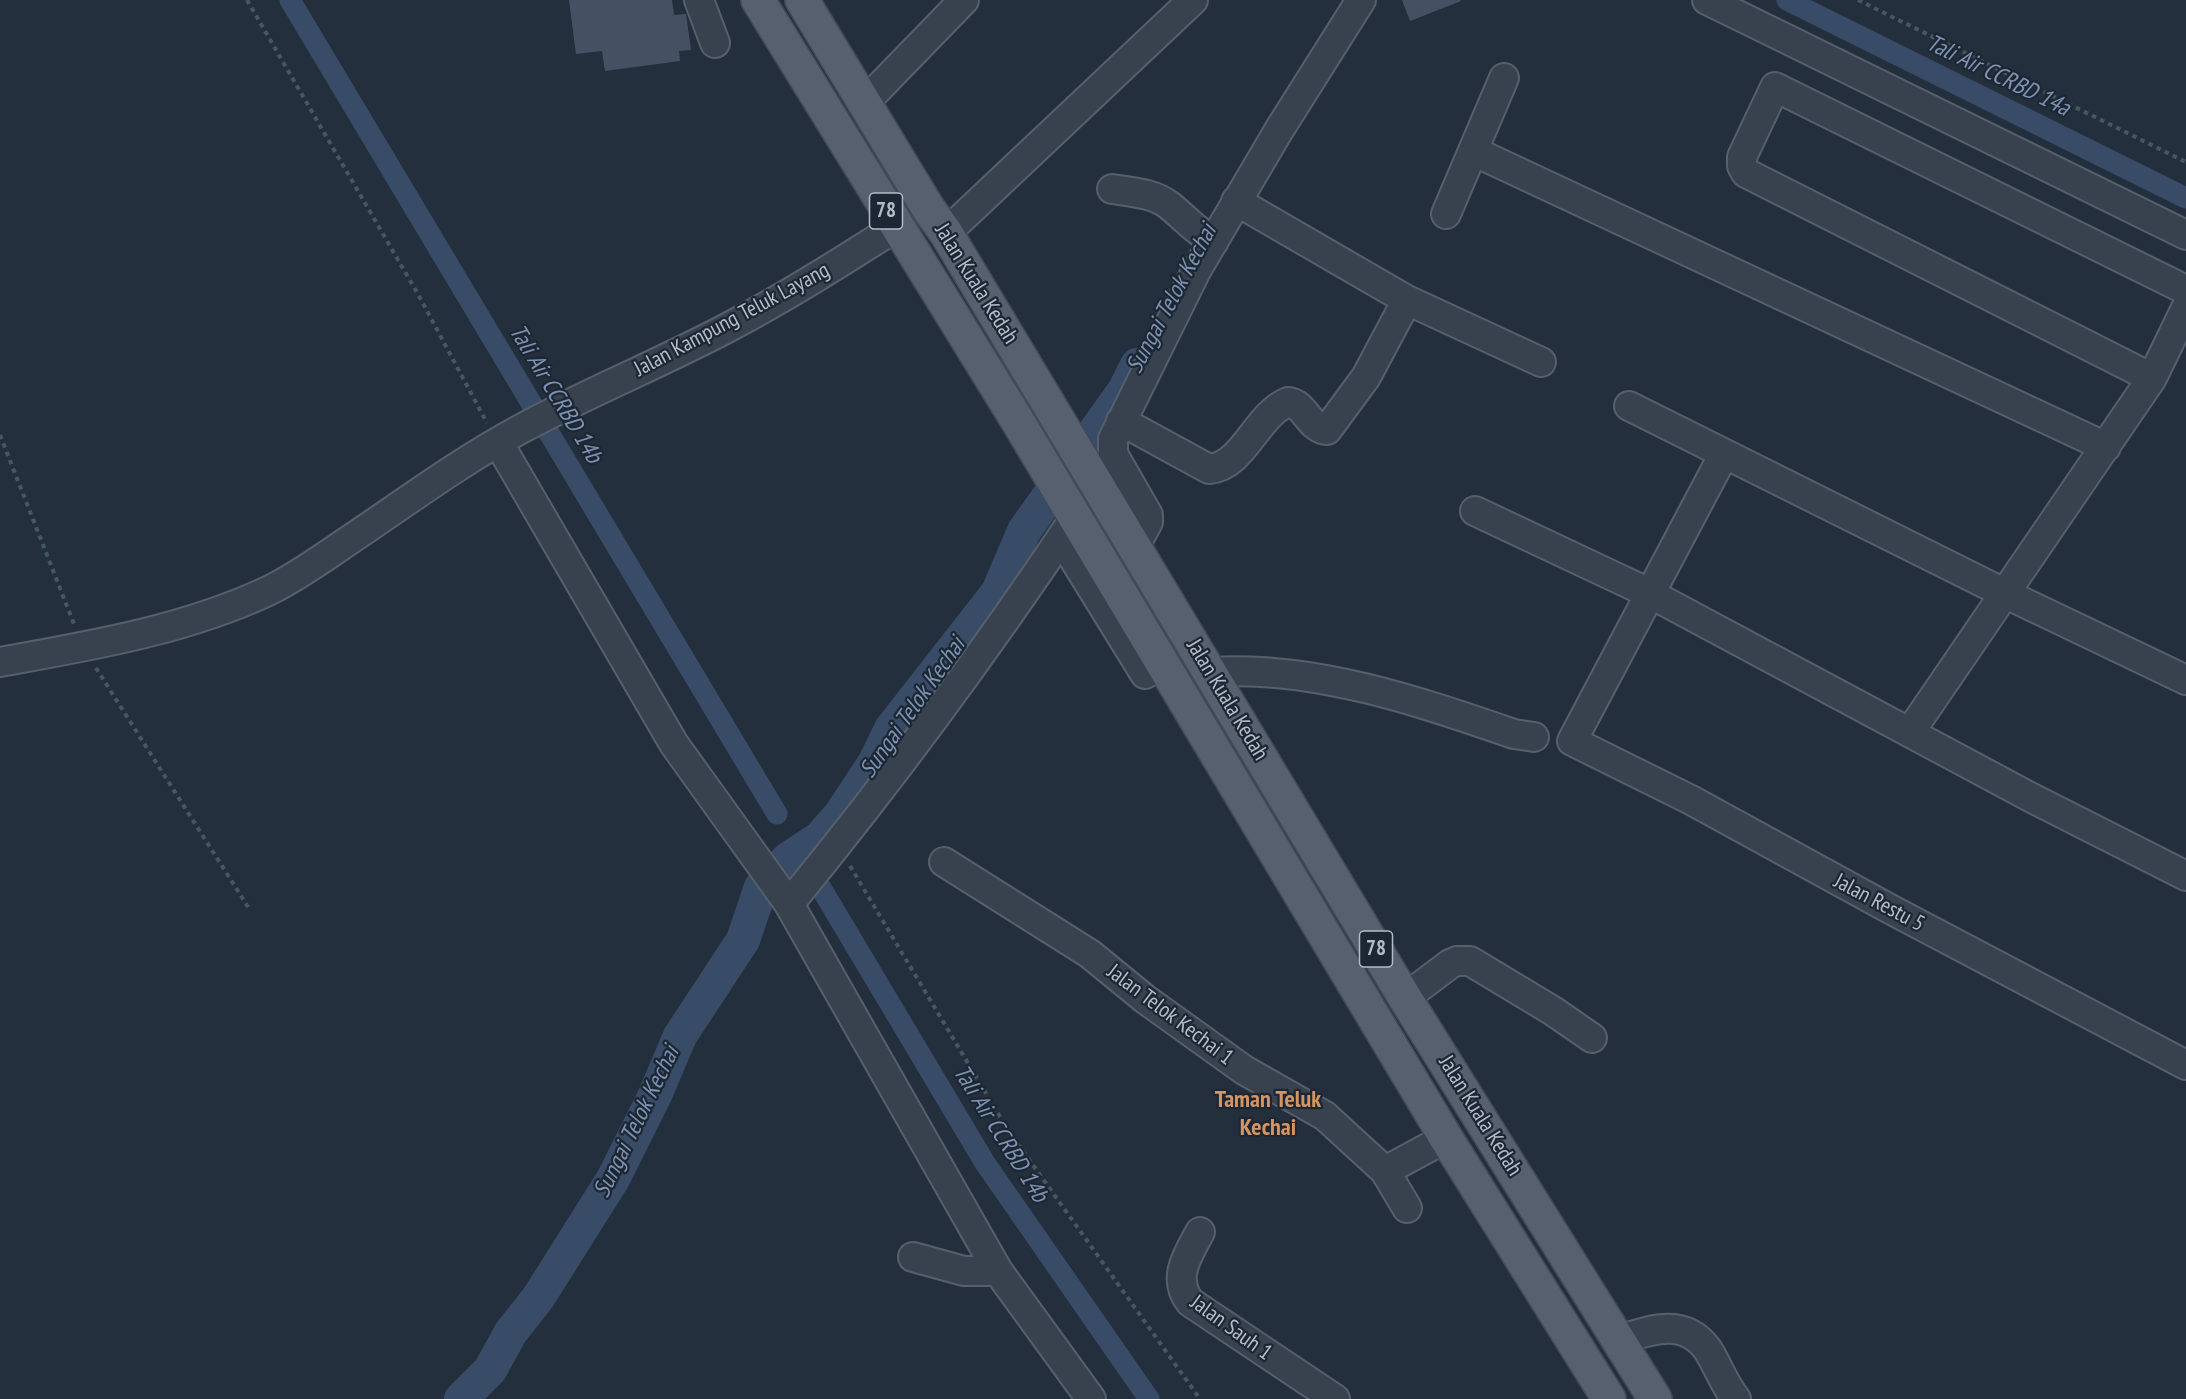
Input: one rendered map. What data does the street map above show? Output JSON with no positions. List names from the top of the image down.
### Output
{
  "streets": {
    "main road": ["78", "Jalan Kuala Kedah"],
    "street": [
      "Jalan Kampung Teluk Layang",
      "Jalan Restu 5",
      "Jalan Telok Kechai 1",
      "Jalan Sauh 1"
    ]
  },
  "crossings": [
    ["Jalan Kuala Kedah", "Jalan Kampung Teluk Layang"]
  ],
  "districts": ["Taman Teluk Kechai"],
  "water": ["Tali Air CCRBD 14a", "Sungai Telok Kechai", "Tali Air CCRBD 14b"]
}
